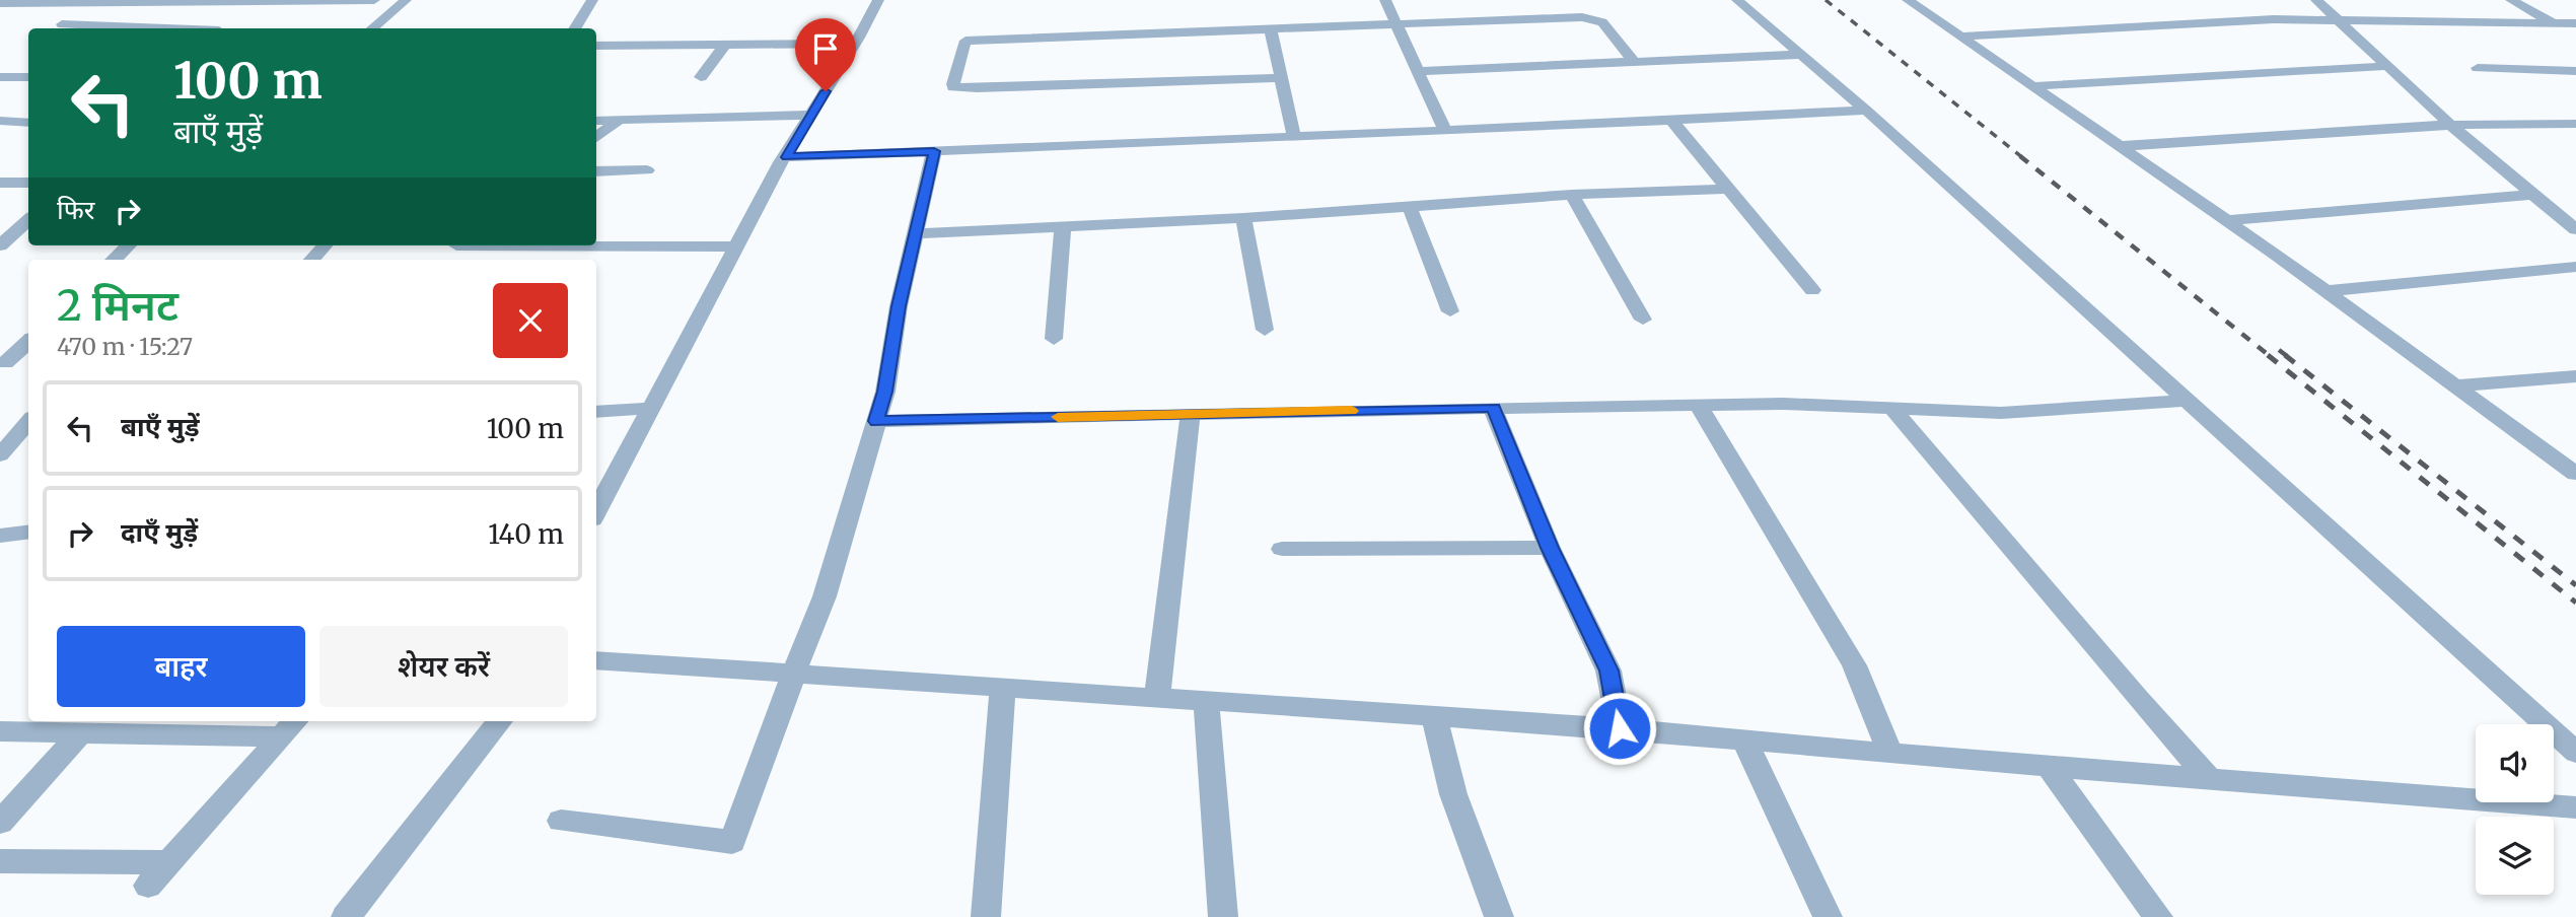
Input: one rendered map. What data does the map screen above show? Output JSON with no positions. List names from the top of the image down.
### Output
{
  "page": {
    "turn": ["100 m", "बाएँ मुड़ें"],
    "then": "फिर",
    "heading": ["2 मिनट", "470 m · 15:27"],
    "list": [
      {
        "name": "बाएँ मुड़ें",
        "value": "100 m"
      },
      {
        "name": "दाएँ मुड़ें",
        "value": "140 m"
      }
    ],
    "buttons": ["बाहर", "शेयर करें"]
  }
}
